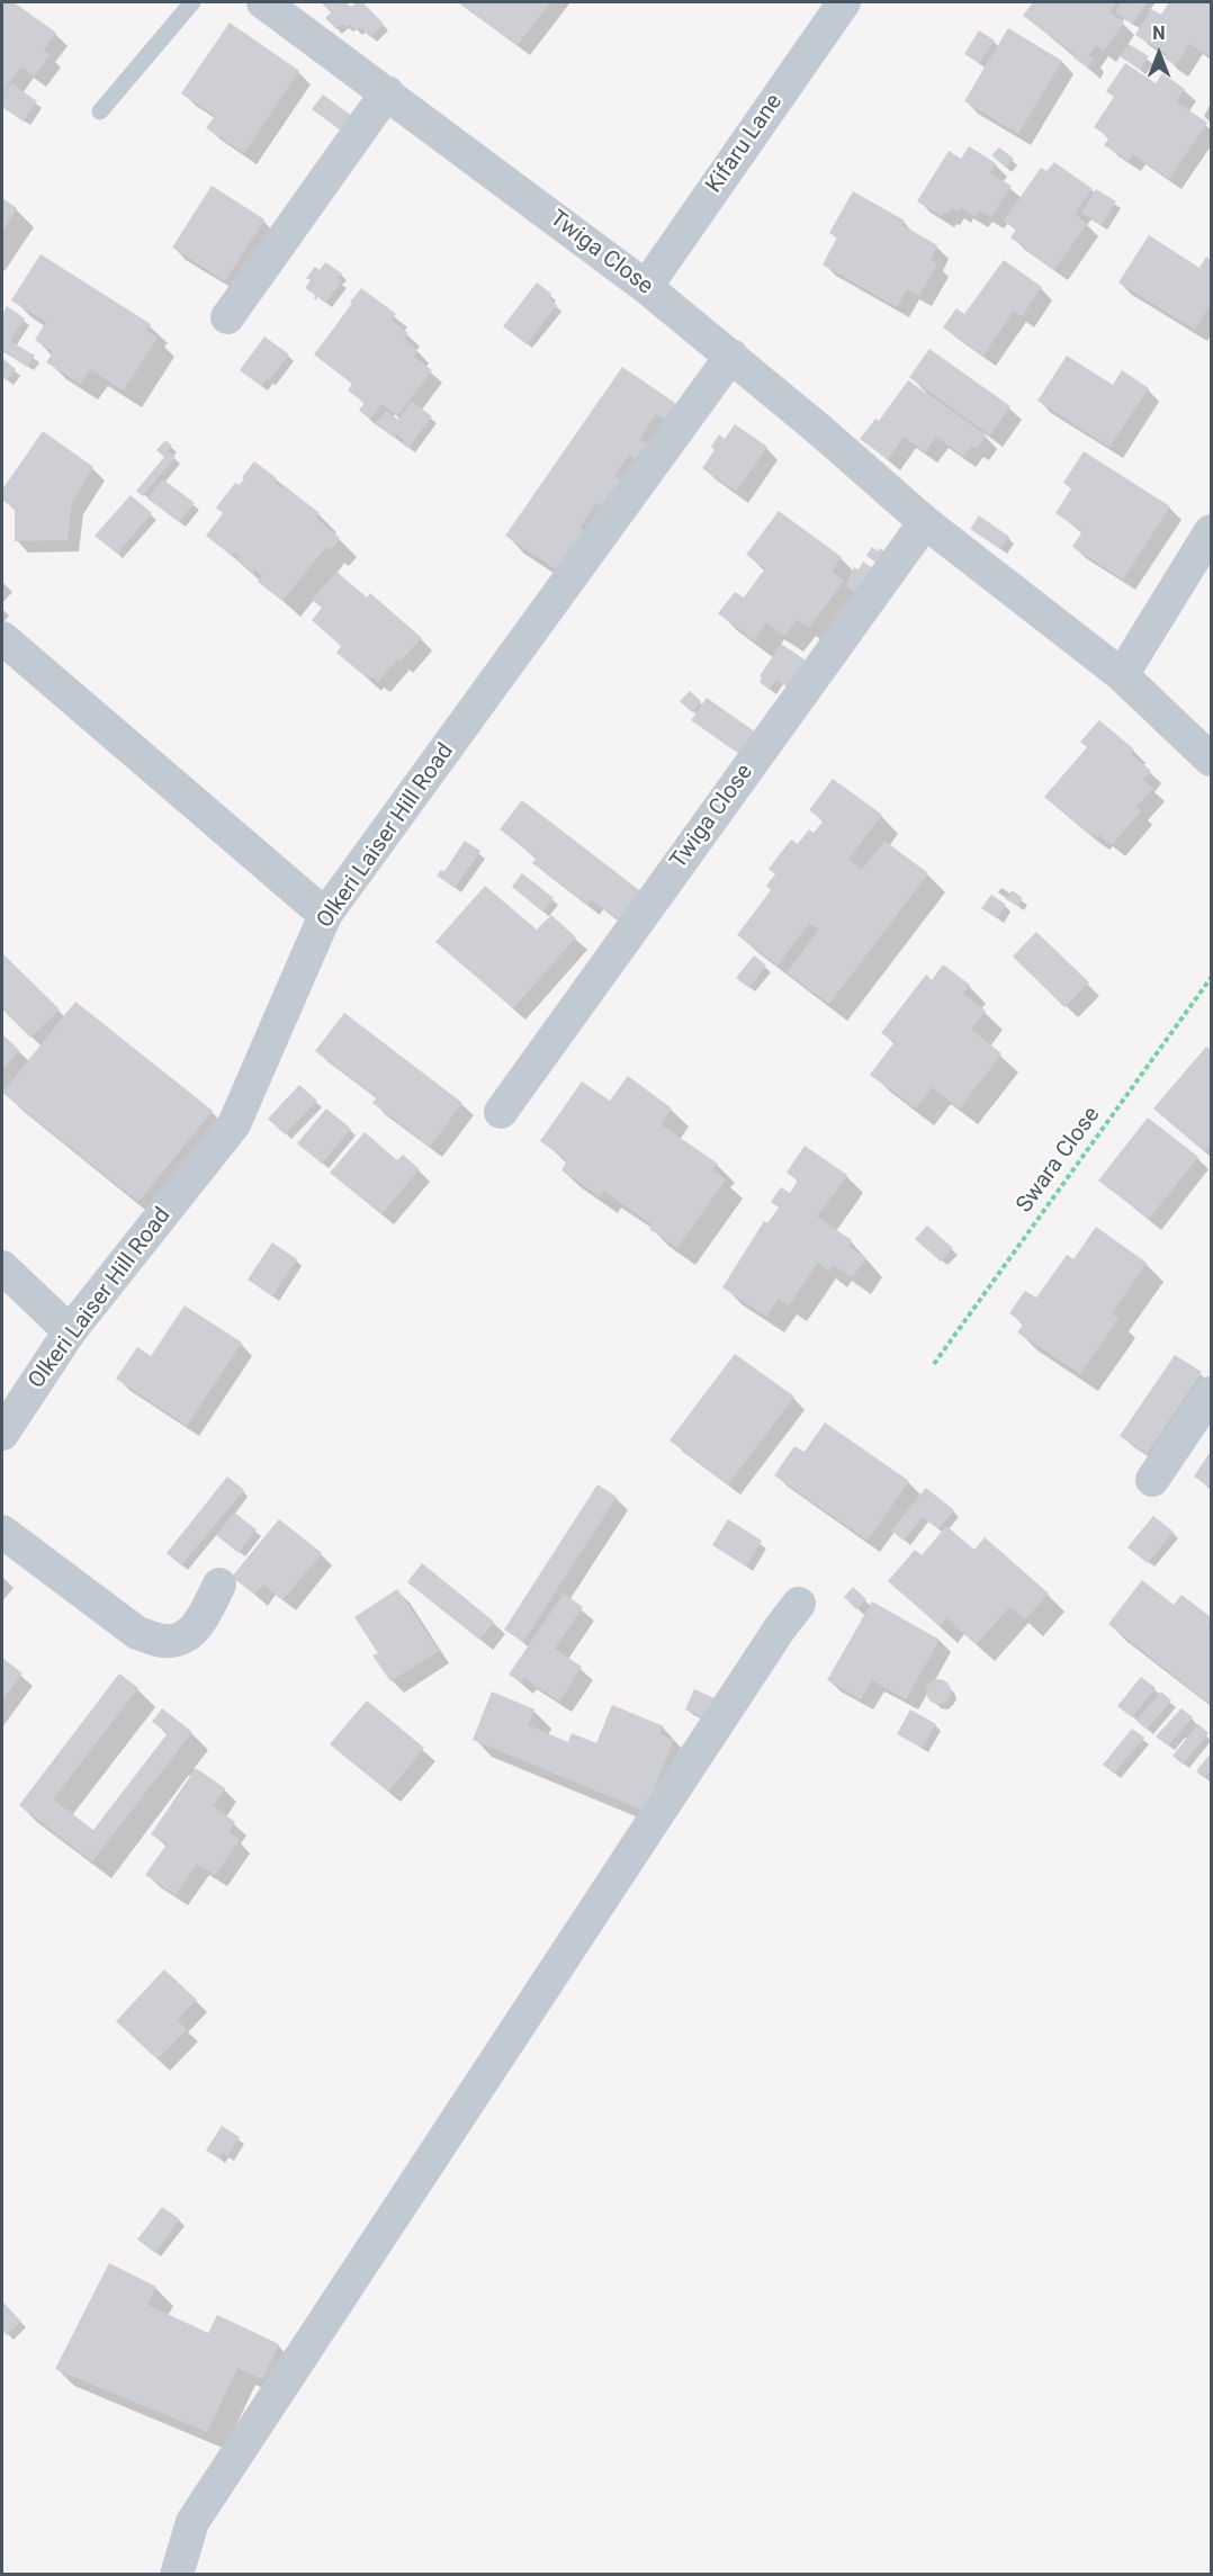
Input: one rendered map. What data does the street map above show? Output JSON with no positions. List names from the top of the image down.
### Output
{
  "streets": {
    "street": ["Kifaru Lane", "Twiga Close", "Olkeri Laiser Hill Road"],
    "path": ["Swara Close"]
  },
  "crossings": [
    ["Kifaru Lane", "Twiga Close"],
    ["Twiga Close", "Olkeri Laiser Hill Road"]
  ],
  "north": "top"
}
